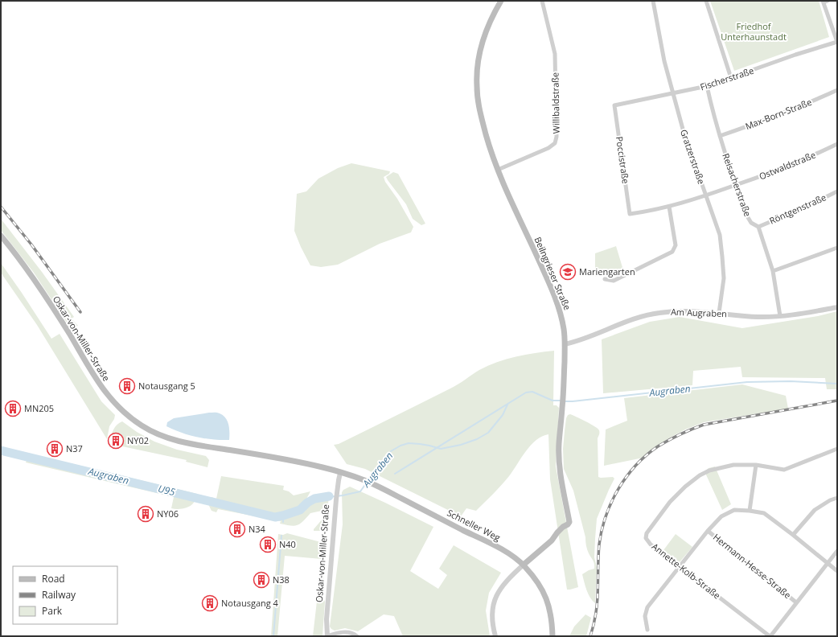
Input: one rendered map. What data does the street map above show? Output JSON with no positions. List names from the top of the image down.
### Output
{
  "streets": {
    "main road": ["Beilngrieser Straße", "Oskar-von-Miller-Straße", "Schneller Weg"],
    "street": [
      "Fischerstraße",
      "Willibaldstraße",
      "Max-Born-Straße",
      "Gratzerstraße",
      "Poccistraße",
      "Ostwaldstraße",
      "Reisacherstraße",
      "Röntgenstraße",
      "Am Augraben",
      "Hermann-Hesse-Straße",
      "Annette-Kolb-Straße"
    ]
  },
  "crossings": [
    ["Fischerstraße", "Gratzerstraße"],
    ["Fischerstraße", "Poccistraße"],
    ["Fischerstraße", "Reisacherstraße"],
    ["Willibaldstraße", "Beilngrieser Straße"],
    ["Max-Born-Straße", "Reisacherstraße"],
    ["Gratzerstraße", "Ostwaldstraße"],
    ["Gratzerstraße", "Am Augraben"],
    ["Poccistraße", "Ostwaldstraße"],
    ["Ostwaldstraße", "Reisacherstraße"],
    ["Reisacherstraße", "Röntgenstraße"],
    ["Reisacherstraße", "Am Augraben"],
    ["Beilngrieser Straße", "Am Augraben"],
    ["Beilngrieser Straße", "Schneller Weg"],
    ["Oskar-von-Miller-Straße", "Schneller Weg"],
    ["Hermann-Hesse-Straße", "Annette-Kolb-Straße"]
  ],
  "water": ["Augraben", "U95"],
  "parks": ["Friedhof Unterhaunstadt"],
  "places": {
    "school or university": ["Mariengarten"],
    "building": [
      "Notausgang 5",
      "MN205",
      "NY02",
      "N37",
      "NY06",
      "N34",
      "N40",
      "N38",
      "Notausgang 4"
    ]
  },
  "legend": ["Road", "Railway", "Park"]
}
